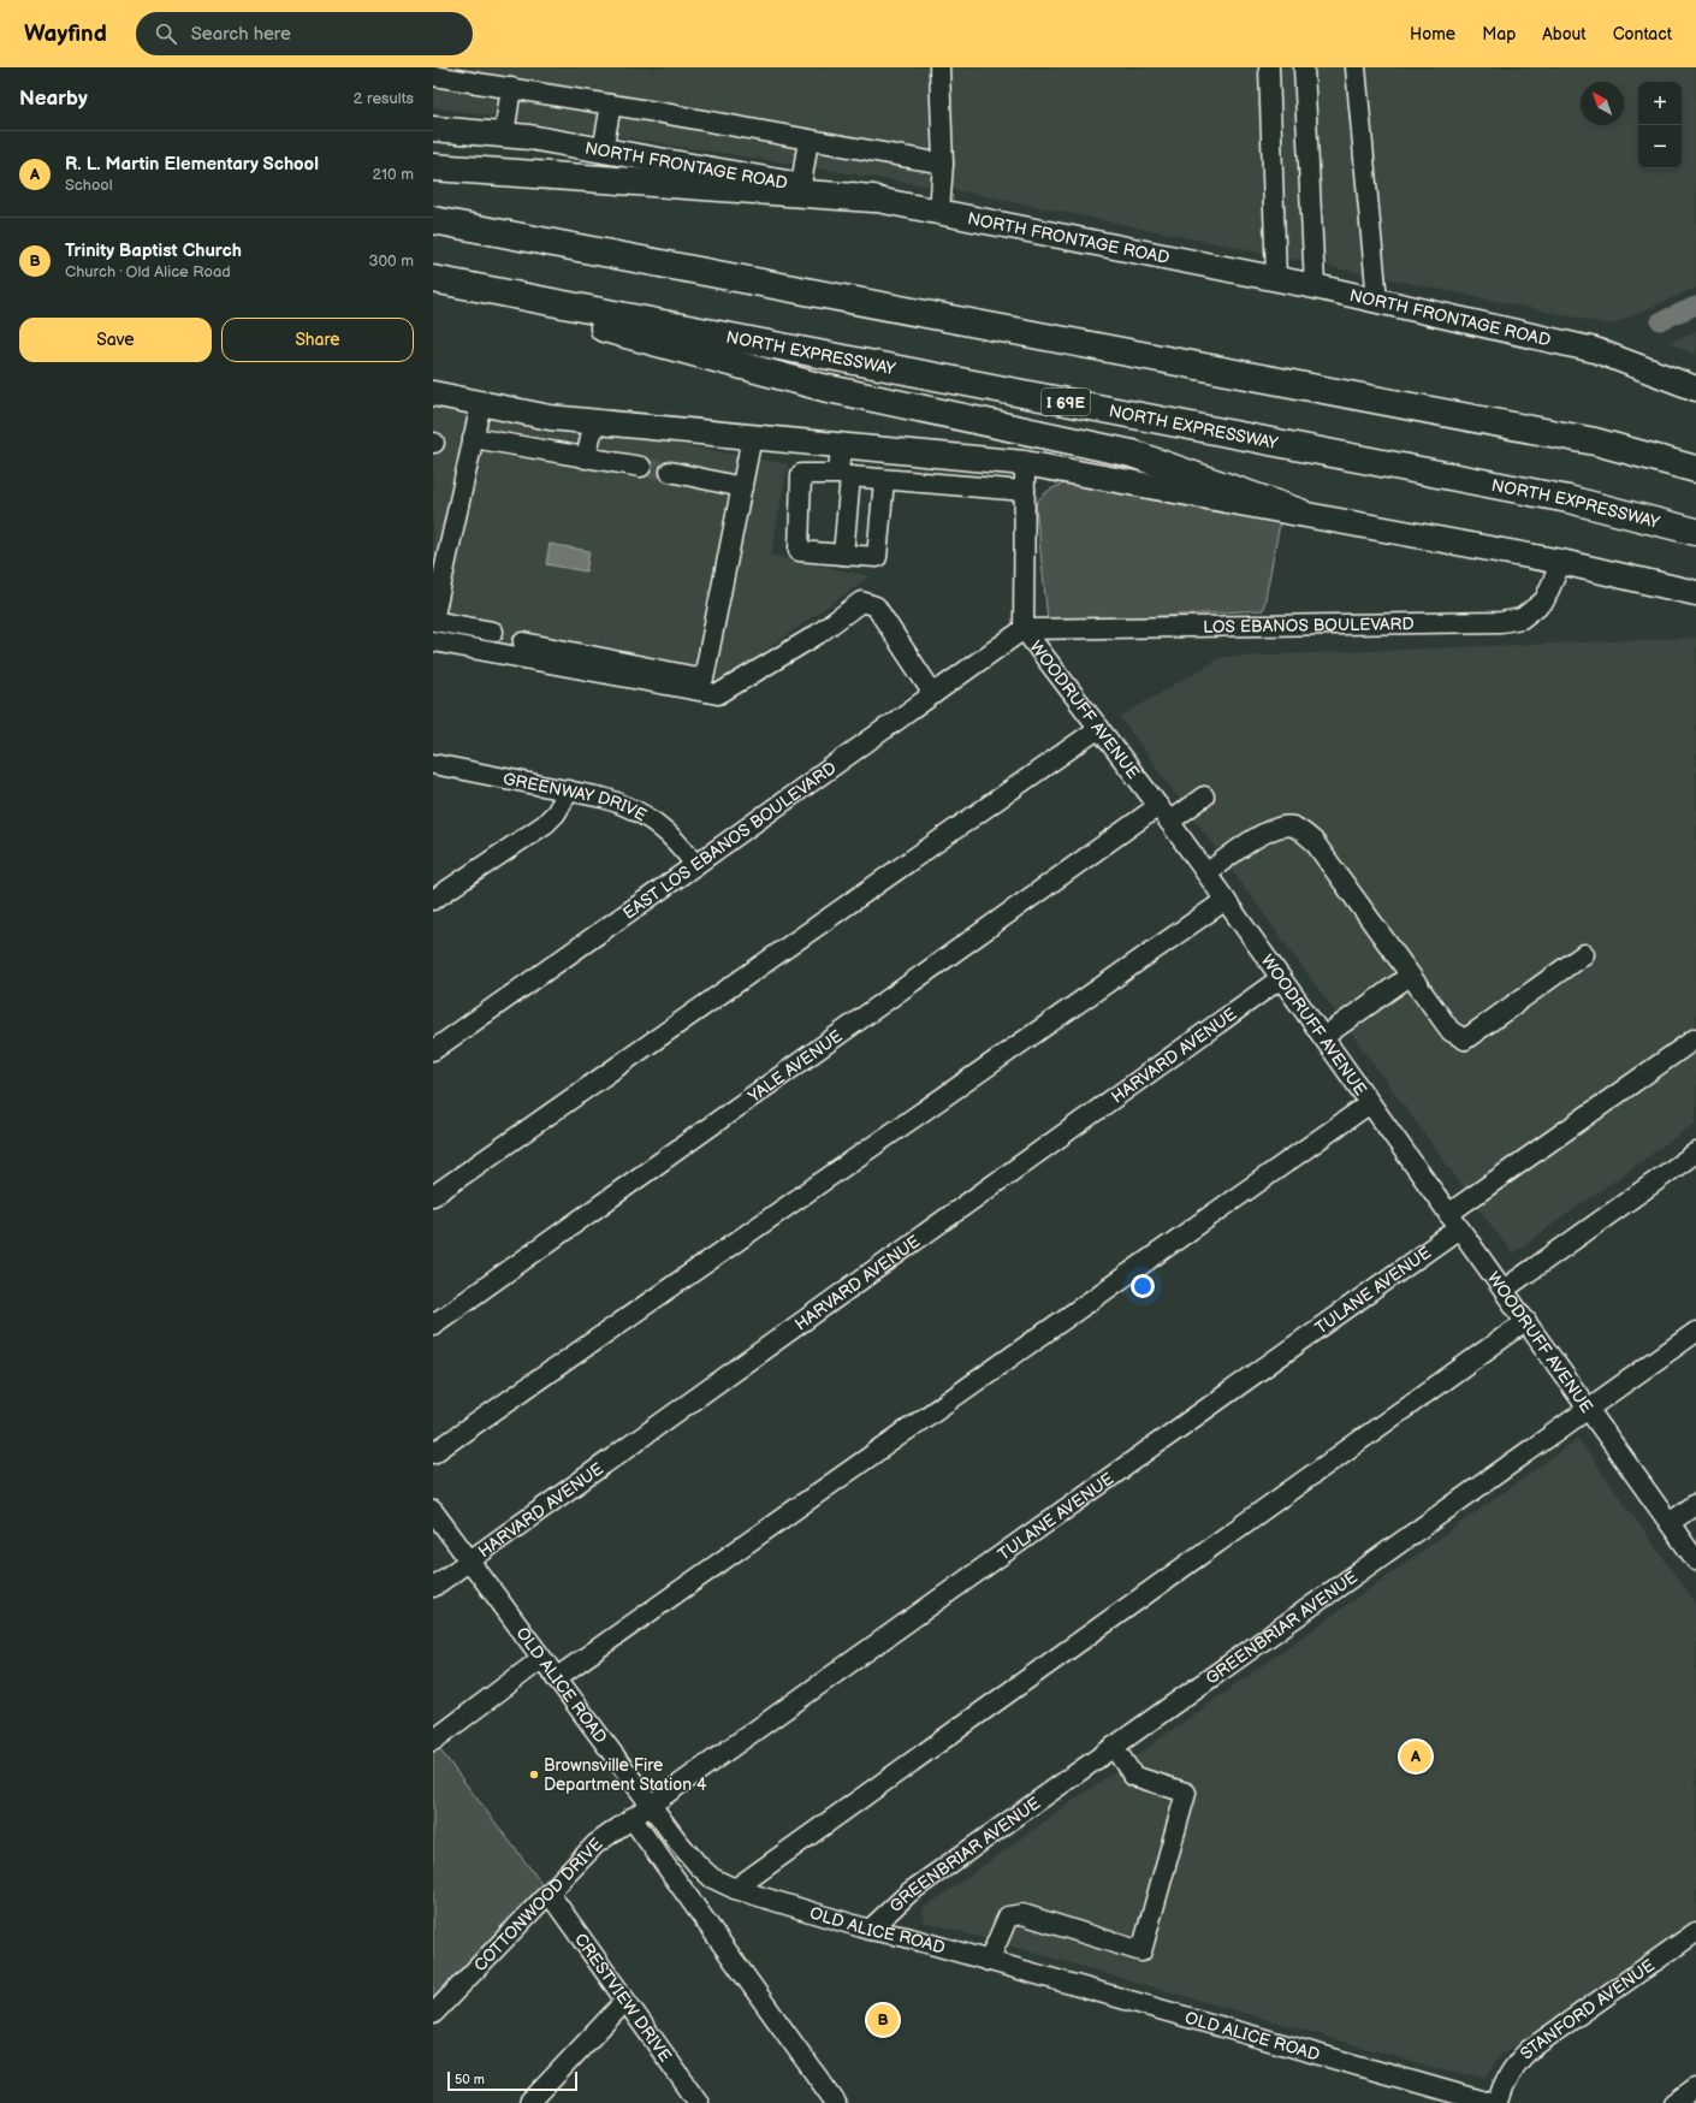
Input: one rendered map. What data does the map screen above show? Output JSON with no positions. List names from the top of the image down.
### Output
{
  "streets": {
    "highway": ["NORTH EXPRESSWAY", "I 69E"],
    "main road": ["NORTH FRONTAGE ROAD"],
    "street": [
      "LOS EBANOS BOULEVARD",
      "WOODRUFF AVENUE",
      "GREENWAY DRIVE",
      "EAST LOS EBANOS BOULEVARD",
      "HARVARD AVENUE",
      "YALE AVENUE",
      "TULANE AVENUE",
      "GREENBRIAR AVENUE",
      "OLD ALICE ROAD",
      "COTTONWOOD DRIVE",
      "CRESTVIEW DRIVE",
      "STANFORD AVENUE"
    ]
  },
  "crossings": [
    ["LOS EBANOS BOULEVARD", "WOODRUFF AVENUE"],
    ["LOS EBANOS BOULEVARD", "EAST LOS EBANOS BOULEVARD"],
    ["WOODRUFF AVENUE", "EAST LOS EBANOS BOULEVARD"],
    ["WOODRUFF AVENUE", "HARVARD AVENUE"],
    ["WOODRUFF AVENUE", "YALE AVENUE"],
    ["WOODRUFF AVENUE", "TULANE AVENUE"],
    ["WOODRUFF AVENUE", "GREENBRIAR AVENUE"],
    ["GREENWAY DRIVE", "EAST LOS EBANOS BOULEVARD"],
    ["HARVARD AVENUE", "OLD ALICE ROAD"],
    ["TULANE AVENUE", "OLD ALICE ROAD"],
    ["TULANE AVENUE", "COTTONWOOD DRIVE"],
    ["GREENBRIAR AVENUE", "OLD ALICE ROAD"],
    ["OLD ALICE ROAD", "COTTONWOOD DRIVE"],
    ["COTTONWOOD DRIVE", "CRESTVIEW DRIVE"]
  ],
  "places": ["Brownsville Fire Department Station 4"],
  "scale_bar": "50 m",
  "north": "top left",
  "page": {
    "header": "Wayfind",
    "search": "Search here",
    "nav": [
      "Home",
      "Map",
      "About",
      "Contact"
    ],
    "heading": ["Nearby", "2 results"],
    "map_buttons": ["+", "−"],
    "list": [
      {
        "mark": "A",
        "name": "R. L. Martin Elementary School",
        "note": "School",
        "value": "210 m"
      },
      {
        "mark": "B",
        "name": "Trinity Baptist Church",
        "note": "Church · Old Alice Road",
        "value": "300 m"
      }
    ],
    "buttons": ["Save", "Share"],
    "pins": ["A", "B"],
    "scale": "50 m"
  }
}
